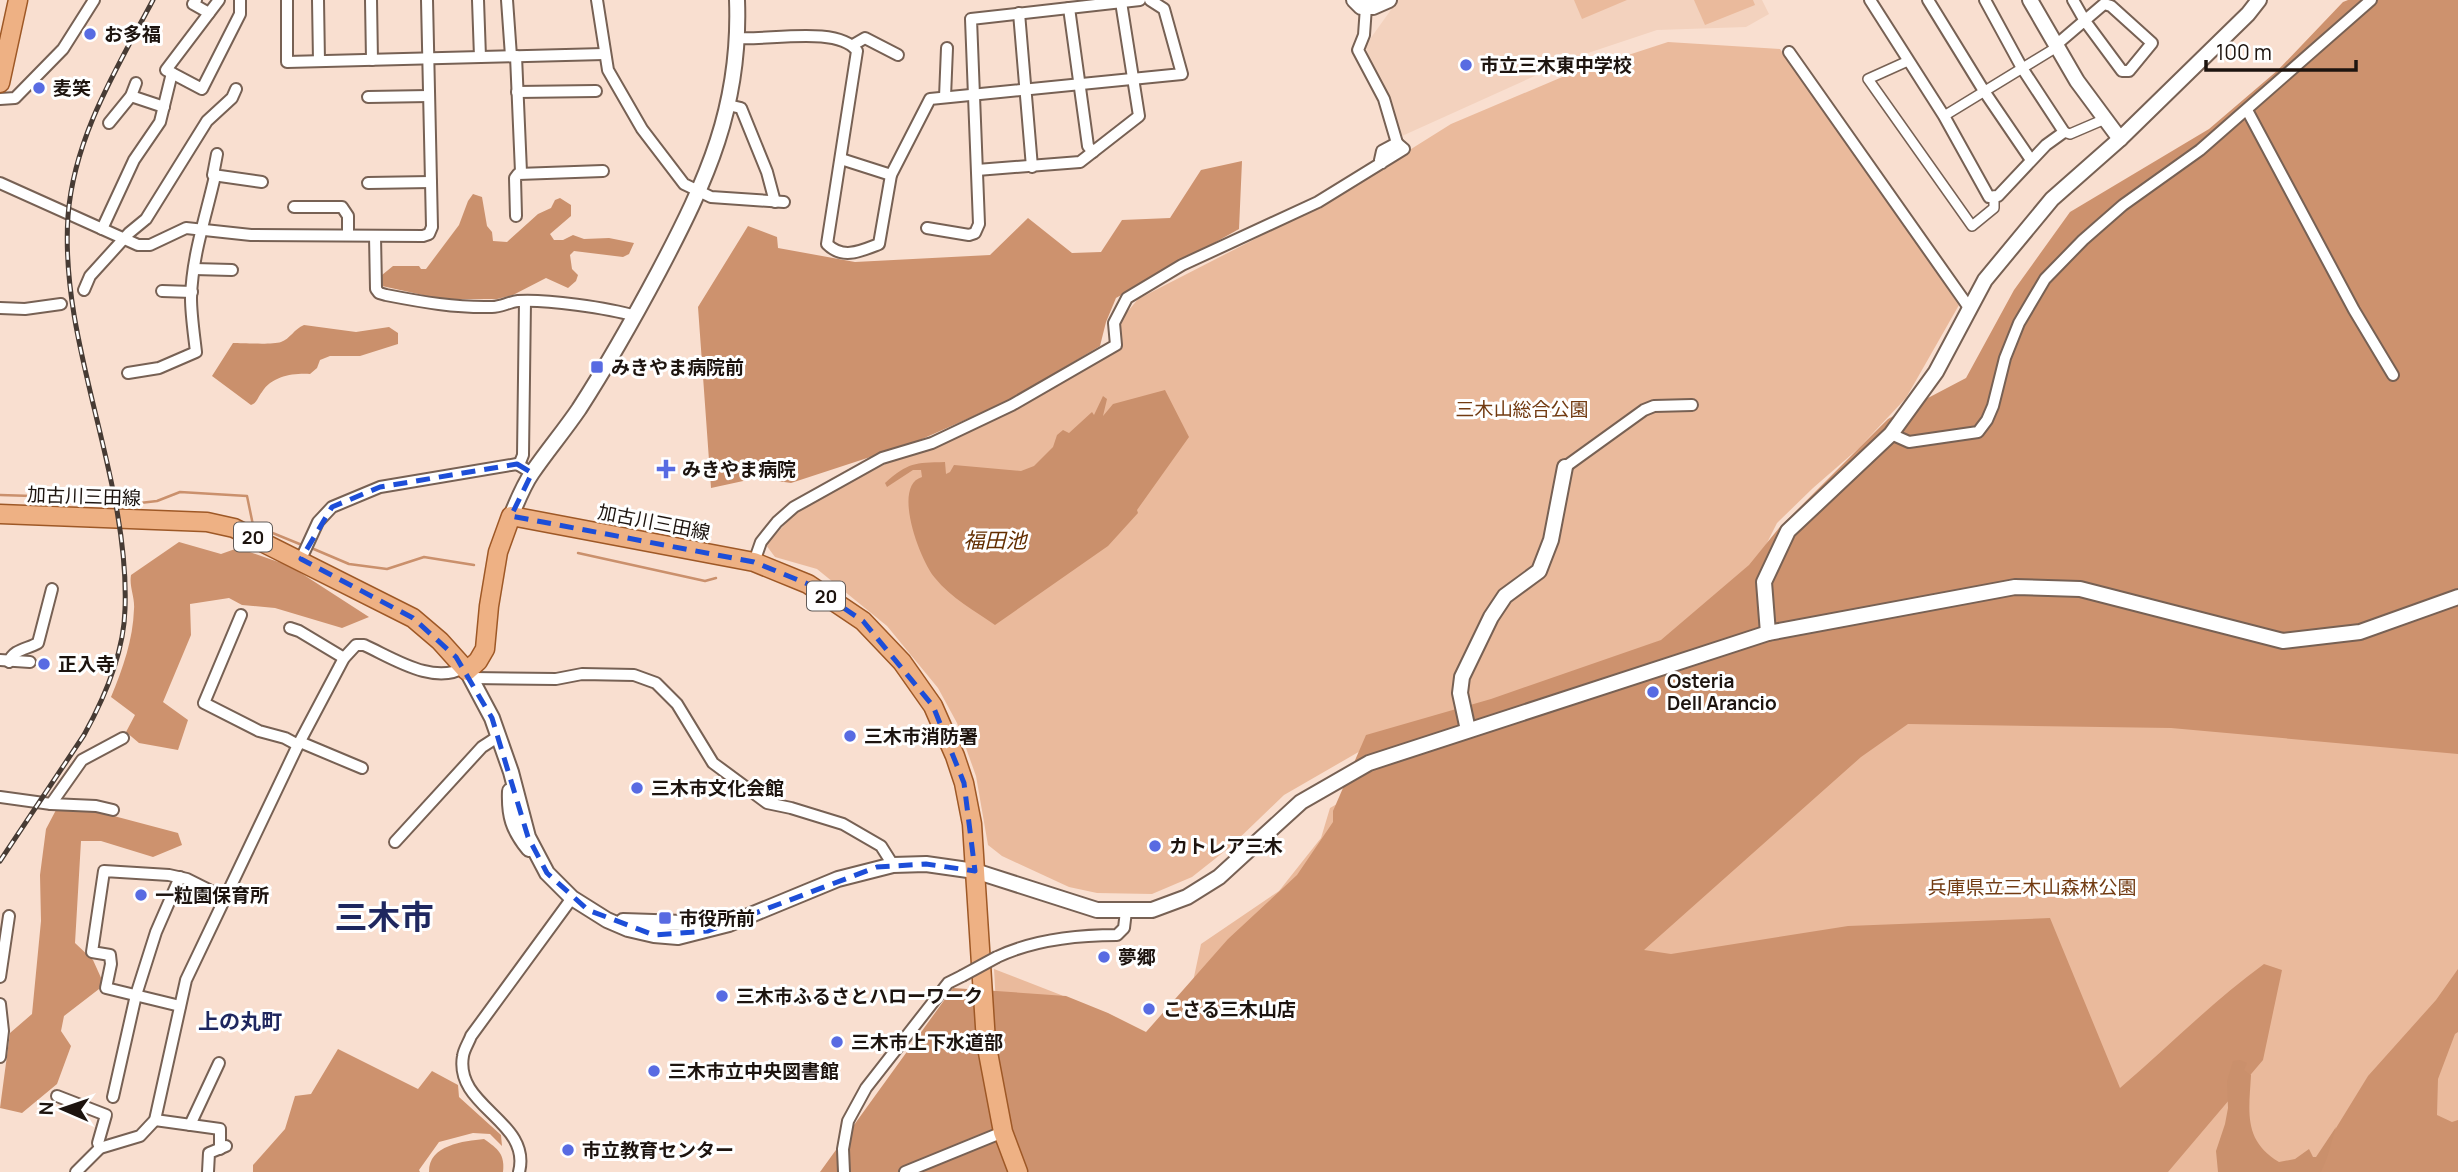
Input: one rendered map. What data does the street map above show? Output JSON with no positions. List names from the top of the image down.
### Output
{
  "streets": {
    "main road": ["加古川三田線", "20"]
  },
  "districts": ["三木市", "上の丸町"],
  "water": ["福田池"],
  "parks": ["三木山総合公園", "兵庫県立三木山森林公園"],
  "places": {
    "other": [
      "お多福",
      "市立三木東中学校",
      "麦笑",
      "正入寺",
      "Osteria Dell Arancio",
      "三木市消防署",
      "三木市文化会館",
      "カトレア三木",
      "一粒園保育所",
      "夢郷",
      "三木市ふるさとハローワーク",
      "こさる三木山店",
      "三木市上下水道部",
      "三木市立中央図書館",
      "市立教育センター"
    ],
    "transit": ["みきやま病院前", "市役所前"],
    "health": ["みきやま病院"]
  },
  "scale_bar": "100 m",
  "north": "left"
}
